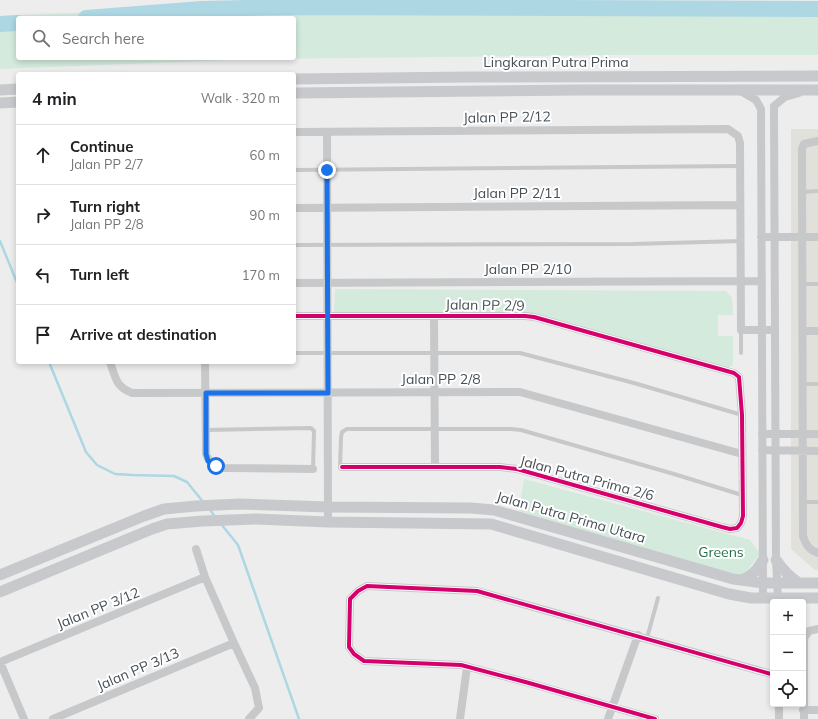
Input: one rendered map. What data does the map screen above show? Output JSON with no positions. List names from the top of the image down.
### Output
{
  "streets": {
    "main road": ["Lingkaran Putra Prima", "Jalan Putra Prima Utara"],
    "street": [
      "Jalan PP 2/12",
      "Jalan PP 2/11",
      "Jalan PP 2/10",
      "Jalan PP 2/9",
      "Jalan PP 2/8",
      "Jalan Putra Prima 2/6",
      "Jalan PP 3/12",
      "Jalan PP 3/13"
    ]
  },
  "parks": ["Greens"],
  "page": {
    "search": "Search here",
    "heading": ["4 min", "Walk · 320 m"],
    "list": [
      ["Continue", "Jalan PP 2/7", "60 m"],
      ["Turn right", "Jalan PP 2/8", "90 m"],
      ["Turn left", "170 m"],
      "Arrive at destination"
    ],
    "map_buttons": ["+", "−"]
  }
}
